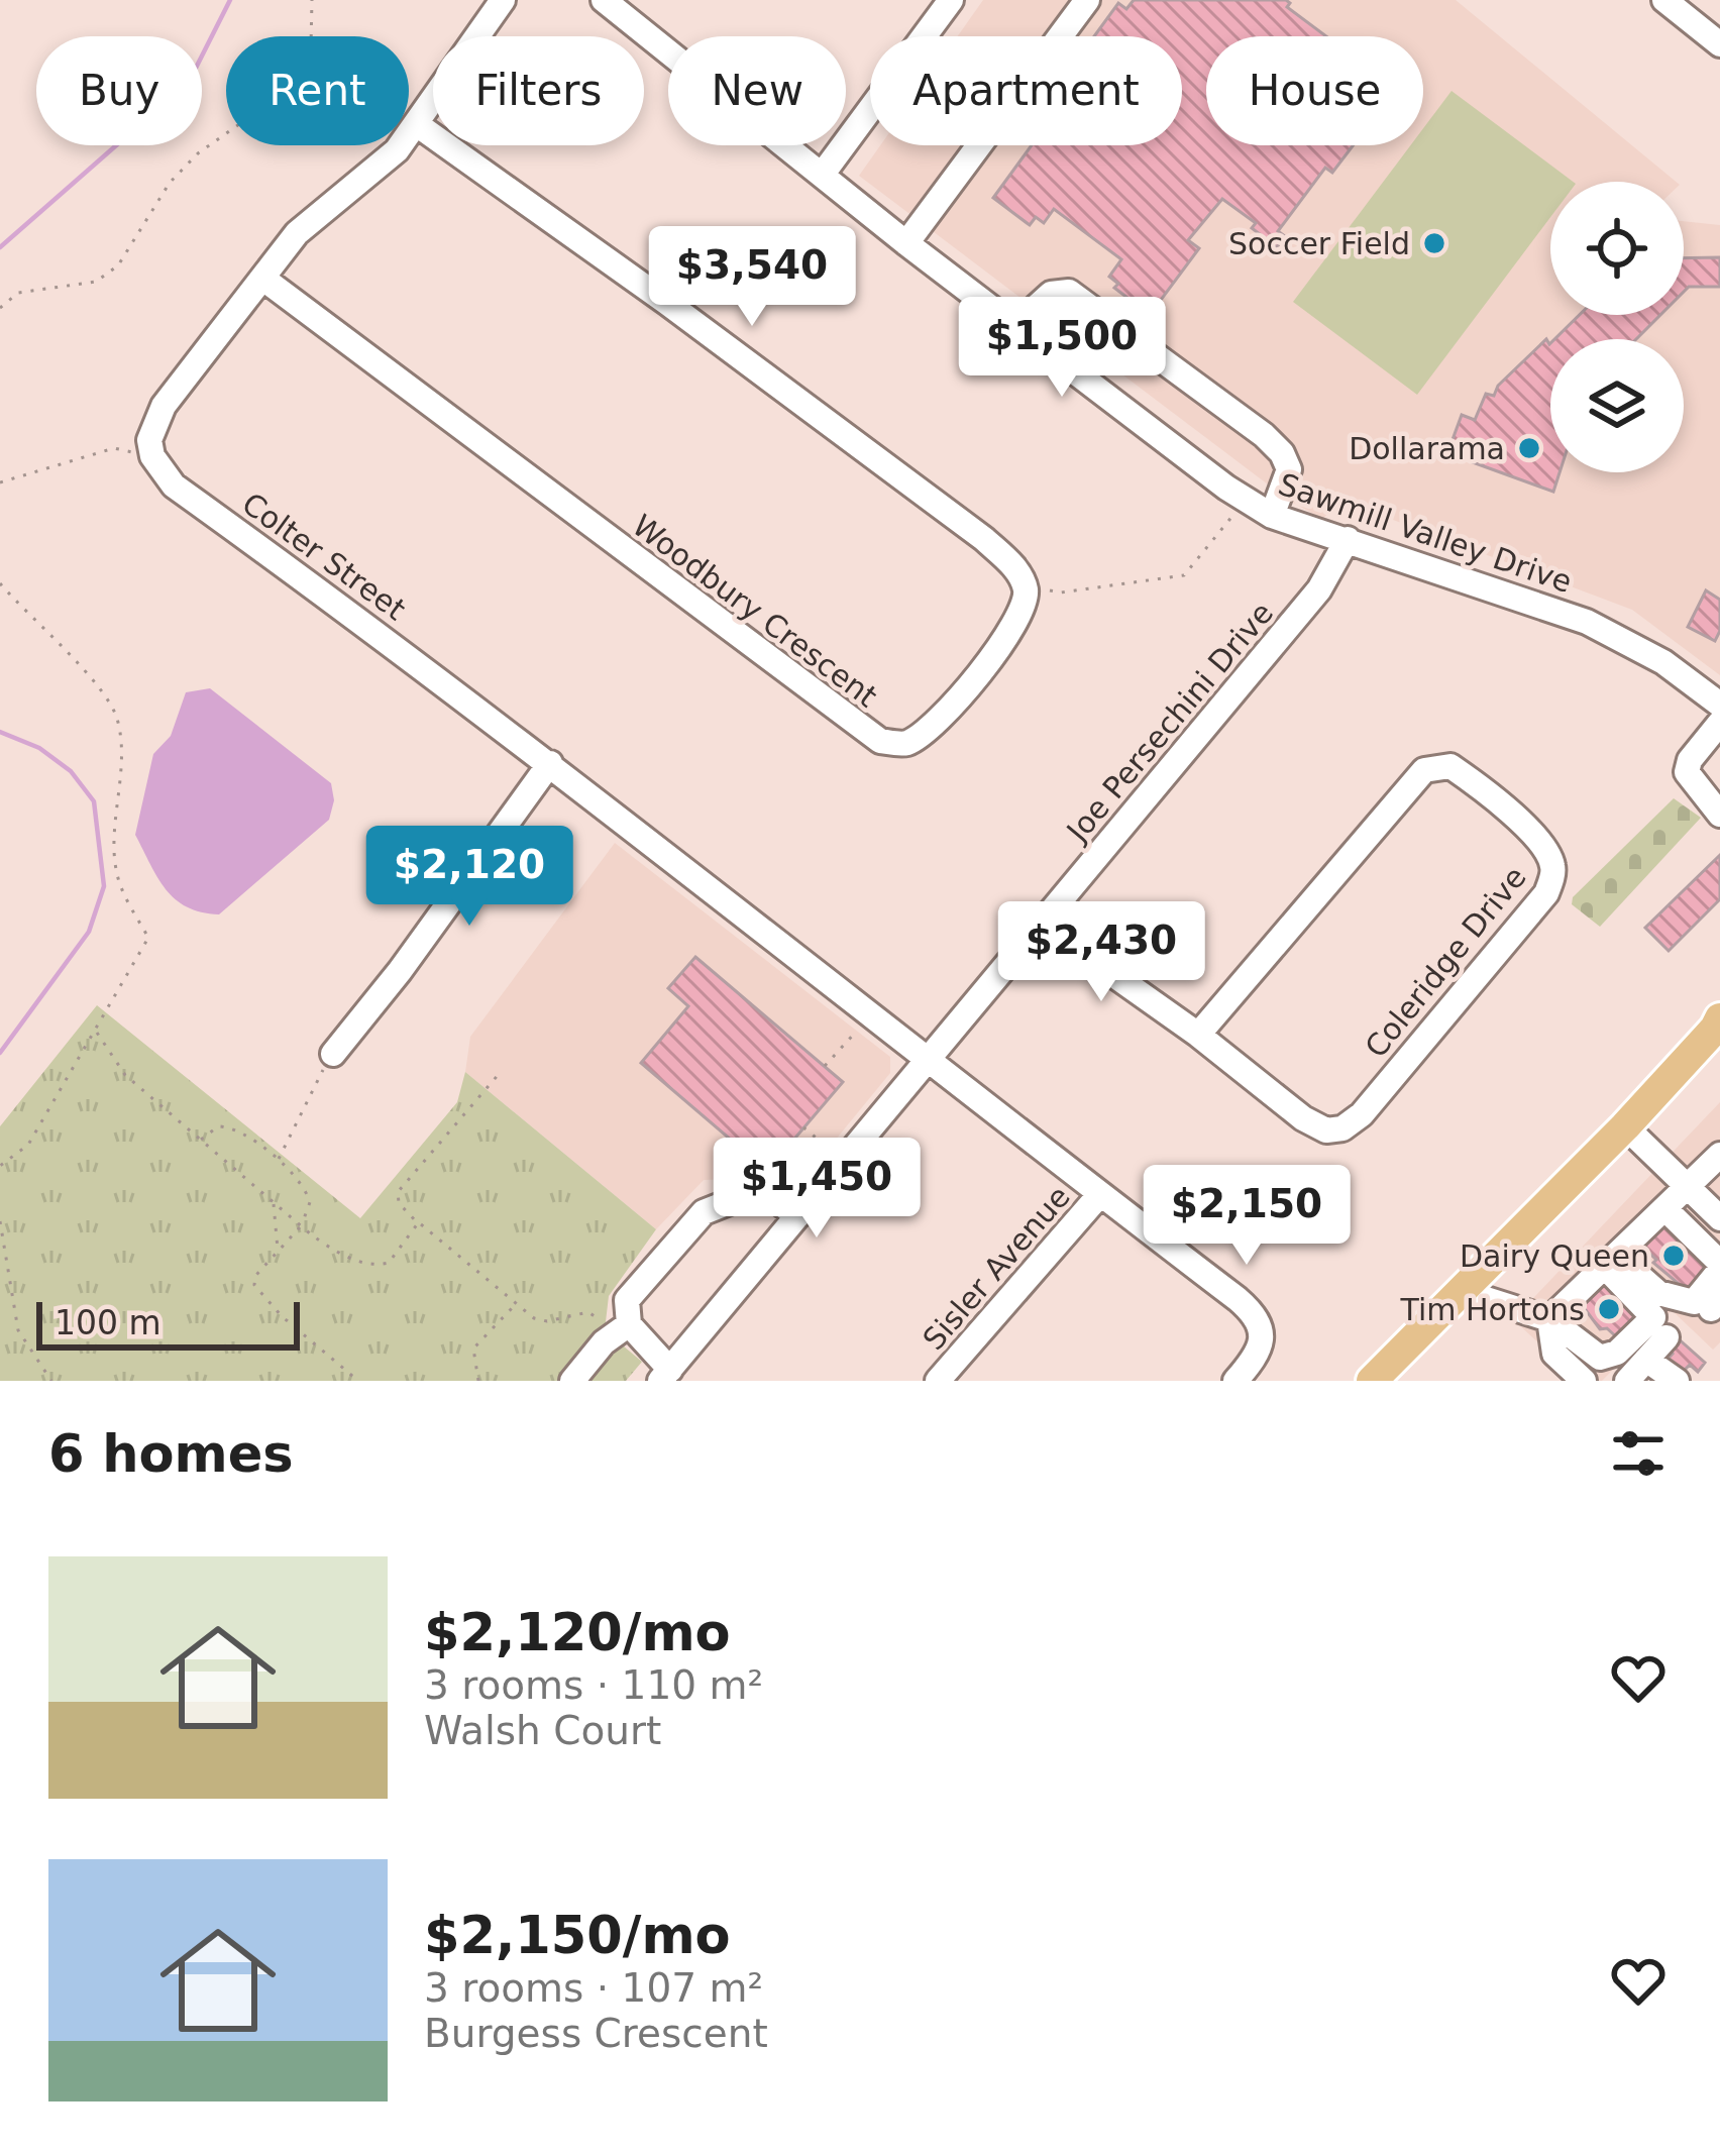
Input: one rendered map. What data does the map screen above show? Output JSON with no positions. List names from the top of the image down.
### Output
{
  "streets": {
    "street": [
      "Sawmill Valley Drive",
      "Colter Street",
      "Woodbury Crescent",
      "Joe Persechini Drive",
      "Coleridge Drive",
      "Sisler Avenue"
    ]
  },
  "crossings": [
    ["Sawmill Valley Drive", "Joe Persechini Drive"],
    ["Colter Street", "Joe Persechini Drive"],
    ["Colter Street", "Sisler Avenue"],
    ["Joe Persechini Drive", "Coleridge Drive"]
  ],
  "places": [
    "Soccer Field",
    "Dollarama",
    "Dairy Queen",
    "Tim Hortons"
  ],
  "scale_bar": "100 m",
  "page": {
    "chip": [
      "Buy",
      "Rent",
      "Filters",
      "New",
      "Apartment",
      "House"
    ],
    "price": [
      "$3,540",
      "$1,500",
      "$2,120",
      "$2,430",
      "$1,450",
      "$2,150"
    ],
    "scale": "100 m",
    "heading": "6 homes",
    "list": [
      {
        "name": "$2,120/mo",
        "note": "3 rooms · 110 m² · Walsh Court"
      },
      {
        "name": "$2,150/mo",
        "note": "3 rooms · 107 m² · Burgess Crescent"
      }
    ]
  }
}
